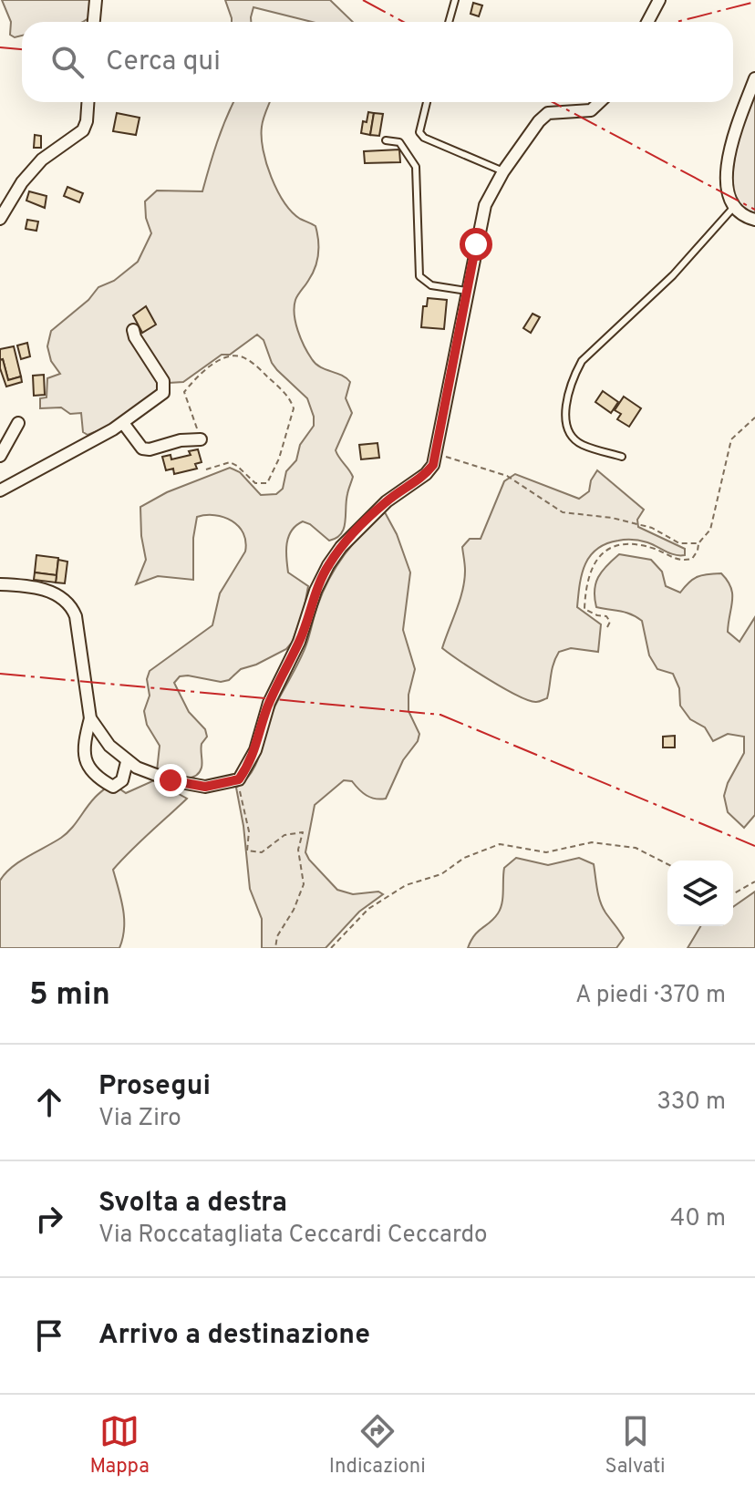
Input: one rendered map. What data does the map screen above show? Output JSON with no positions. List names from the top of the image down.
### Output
{
  "page": {
    "search": "Cerca qui",
    "heading": ["5 min", "A piedi · 370 m"],
    "list": [
      ["Prosegui", "Via Ziro", "330 m"],
      ["Svolta a destra", "Via Roccatagliata Ceccardi Ceccardo", "40 m"],
      "Arrivo a destinazione"
    ],
    "nav": ["Mappa", "Indicazioni", "Salvati"]
  }
}
